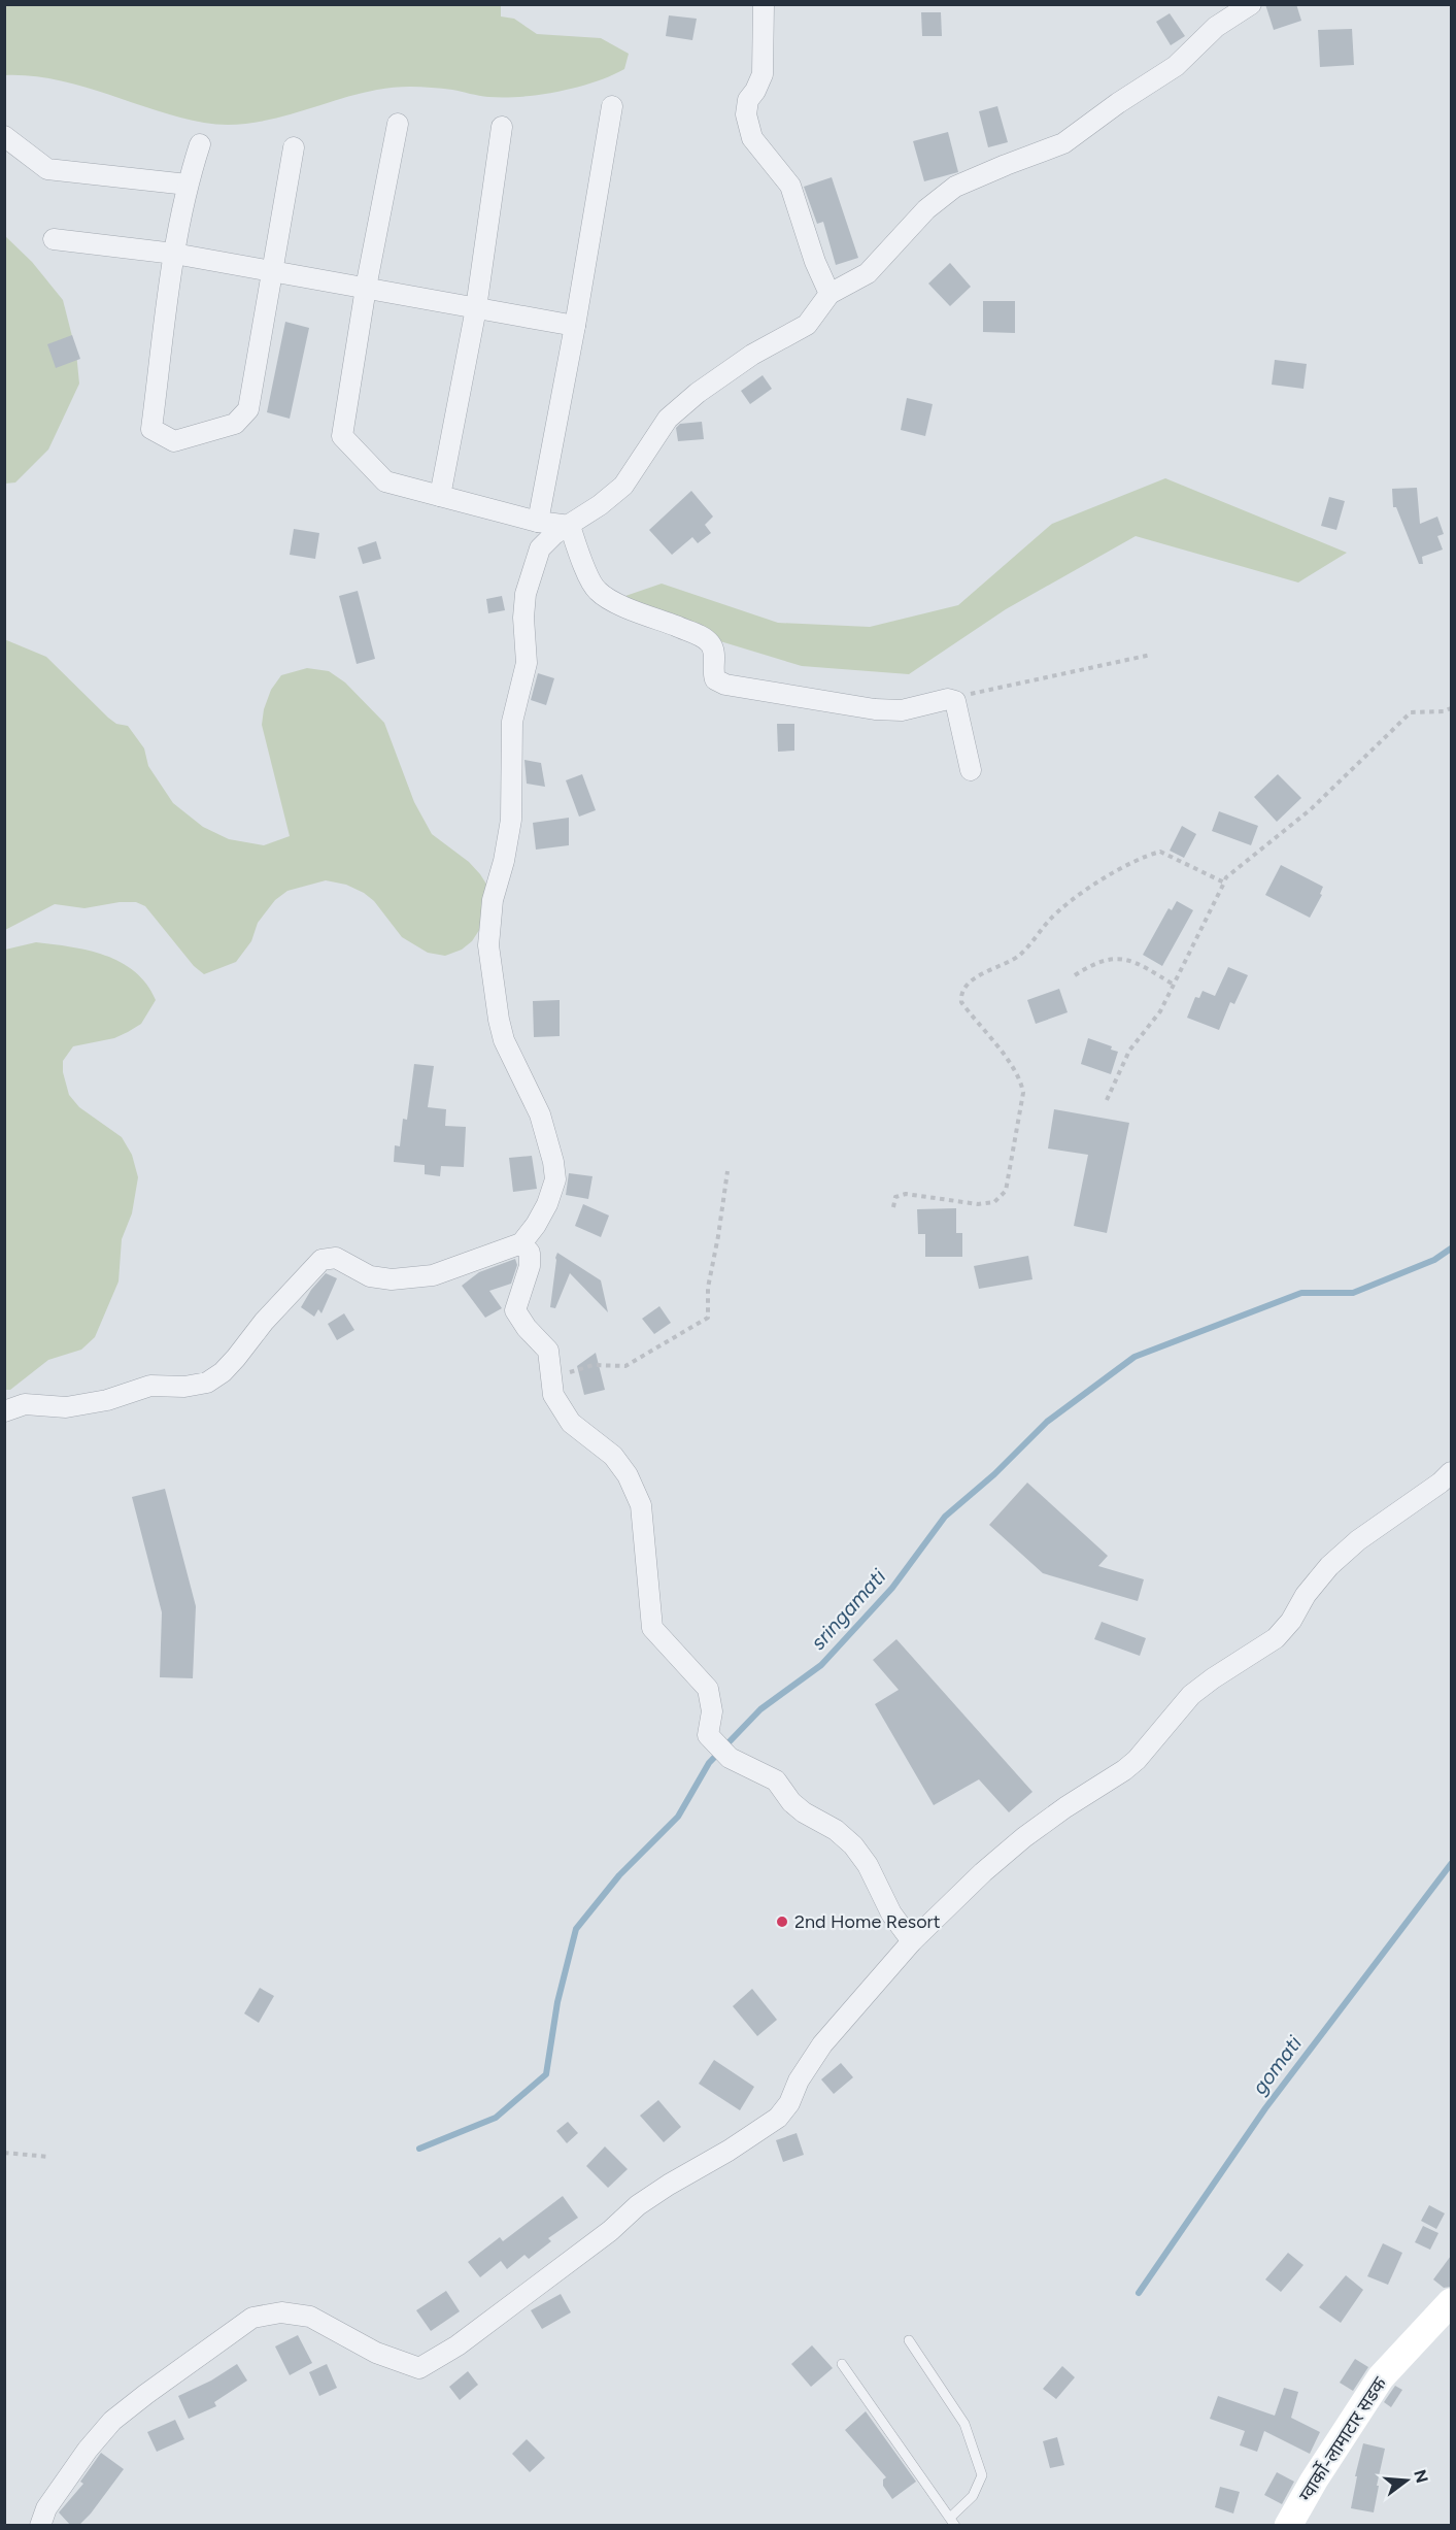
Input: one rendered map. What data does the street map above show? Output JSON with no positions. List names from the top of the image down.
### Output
{
  "streets": {
    "main road": ["ग्वार्को-लामाटार सडक"]
  },
  "water": ["sringamati", "gomati"],
  "places": ["2nd Home Resort"],
  "north": "right"
}
